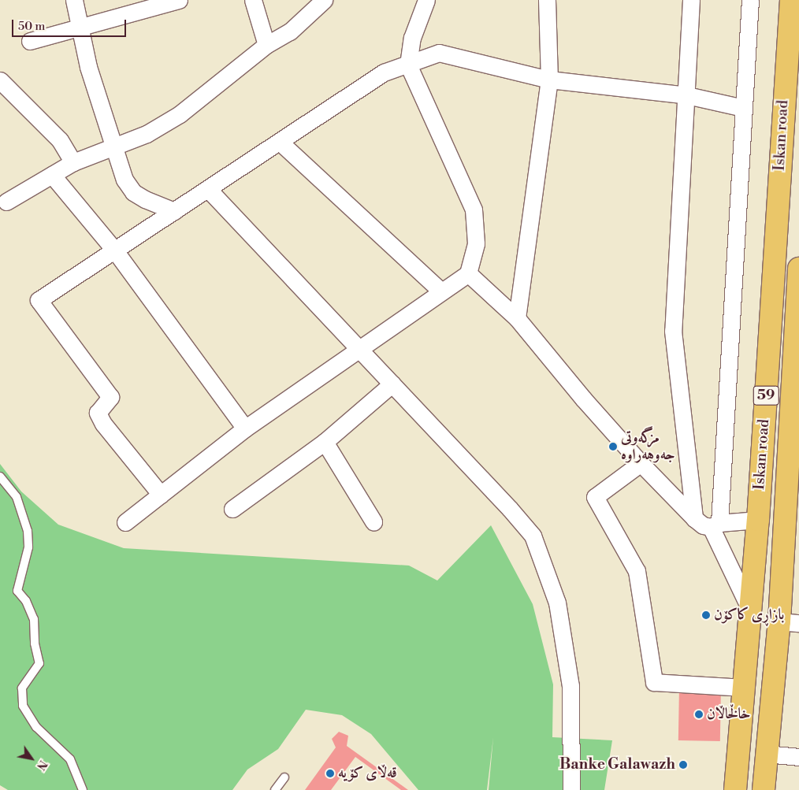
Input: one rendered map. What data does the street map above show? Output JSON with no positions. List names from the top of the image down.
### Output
{
  "streets": {
    "main road": ["Iskan road", "59"]
  },
  "places": [
    "مزگه‌وتی جه‌وهه‌راوه",
    "بازاڕی کاکۆن",
    "خاڵخاڵان",
    "Banke Galawazh",
    "قەڵای کۆیە"
  ],
  "scale_bar": "50 m",
  "north": "bottom right"
}
